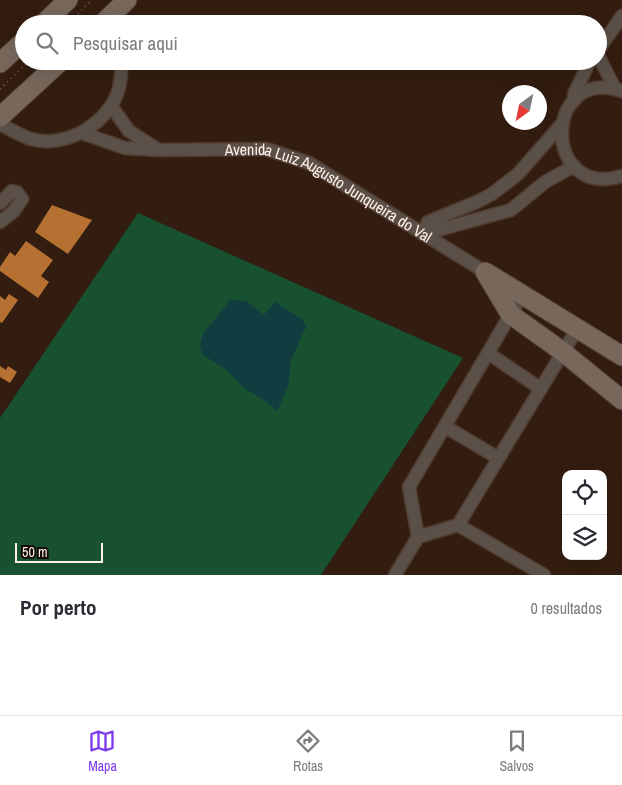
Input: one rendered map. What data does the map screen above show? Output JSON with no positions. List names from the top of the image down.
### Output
{
  "streets": {
    "street": ["Avenida Luiz Augusto Junqueira do Val"]
  },
  "scale_bar": "50 m",
  "north": "bottom left",
  "page": {
    "search": "Pesquisar aqui",
    "scale": "50 m",
    "heading": ["Por perto", "0 resultados"],
    "nav": ["Mapa", "Rotas", "Salvos"]
  }
}
